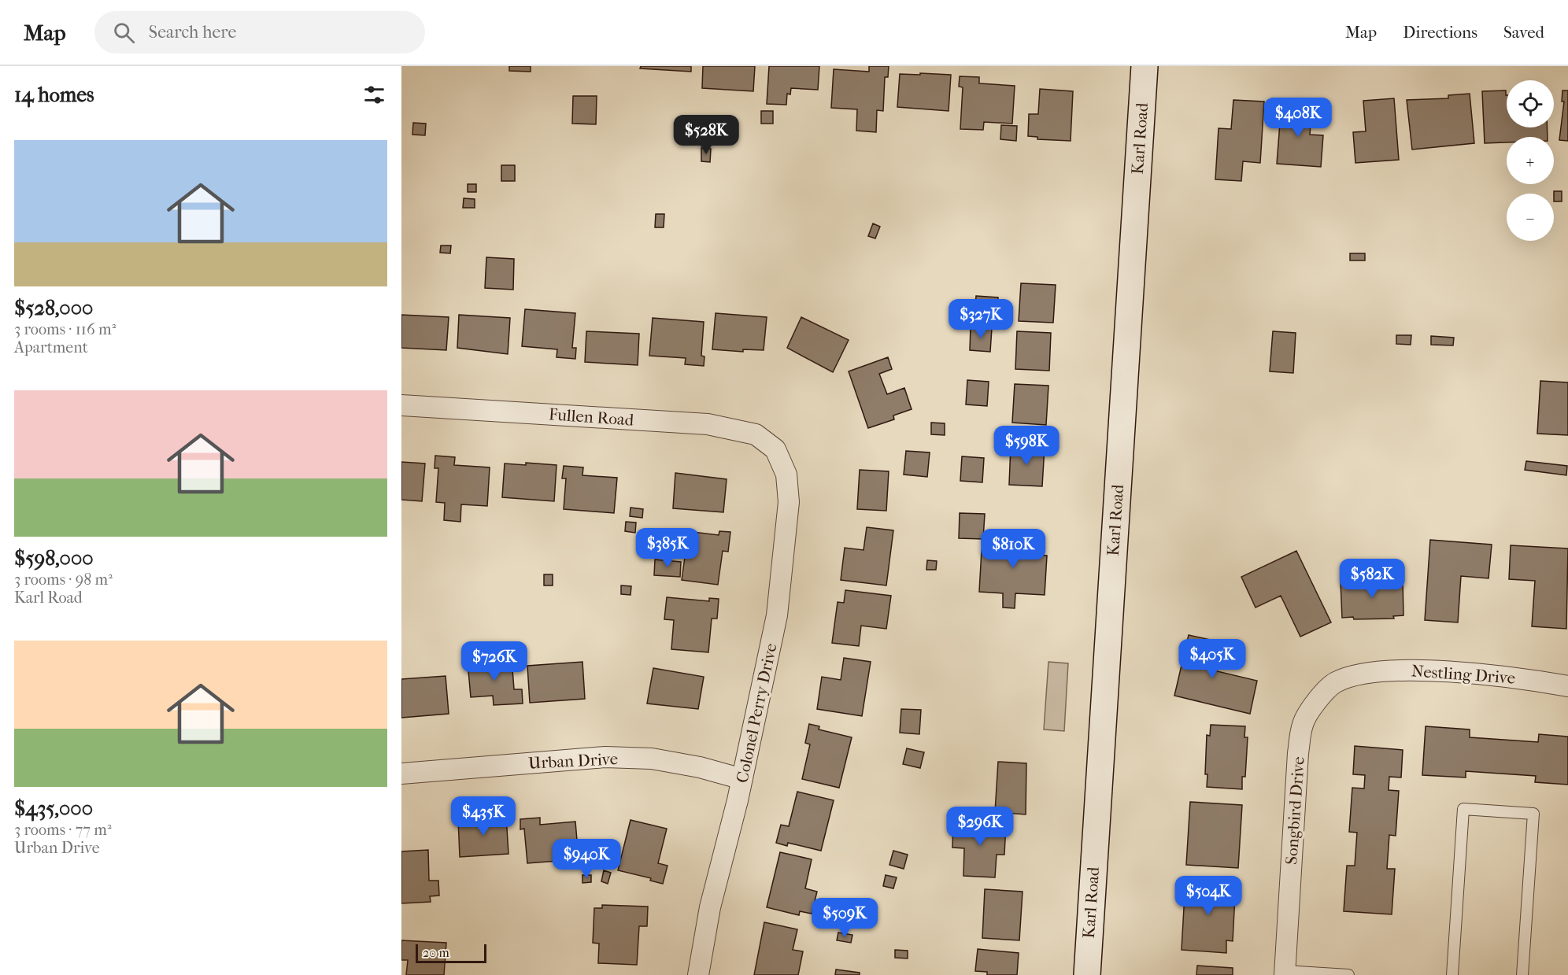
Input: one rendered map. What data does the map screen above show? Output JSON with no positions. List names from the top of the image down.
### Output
{
  "streets": {
    "main road": ["Karl Road"],
    "street": [
      "Fullen Road",
      "Nestling Drive",
      "Colonel Perry Drive",
      "Urban Drive",
      "Songbird Drive"
    ]
  },
  "crossings": [
    ["Fullen Road", "Colonel Perry Drive"],
    ["Nestling Drive", "Songbird Drive"],
    ["Colonel Perry Drive", "Urban Drive"]
  ],
  "scale_bar": "20 m",
  "page": {
    "header": "Map",
    "search": "Search here",
    "nav": ["Map", "Directions", "Saved"],
    "heading": "14 homes",
    "map_buttons": ["+", "−"],
    "price": [
      "$408K",
      "$528K",
      "$327K",
      "$598K",
      "$385K",
      "$810K",
      "$582K",
      "$405K",
      "$726K",
      "$435K",
      "$296K",
      "$940K",
      "$504K",
      "$509K"
    ],
    "list": [
      {
        "name": "$528,000",
        "note": "3 rooms · 116 m² · Apartment"
      },
      {
        "name": "$598,000",
        "note": "3 rooms · 98 m² · Karl Road"
      },
      {
        "name": "$435,000",
        "note": "3 rooms · 77 m² · Urban Drive"
      }
    ],
    "scale": "20 m"
  }
}
